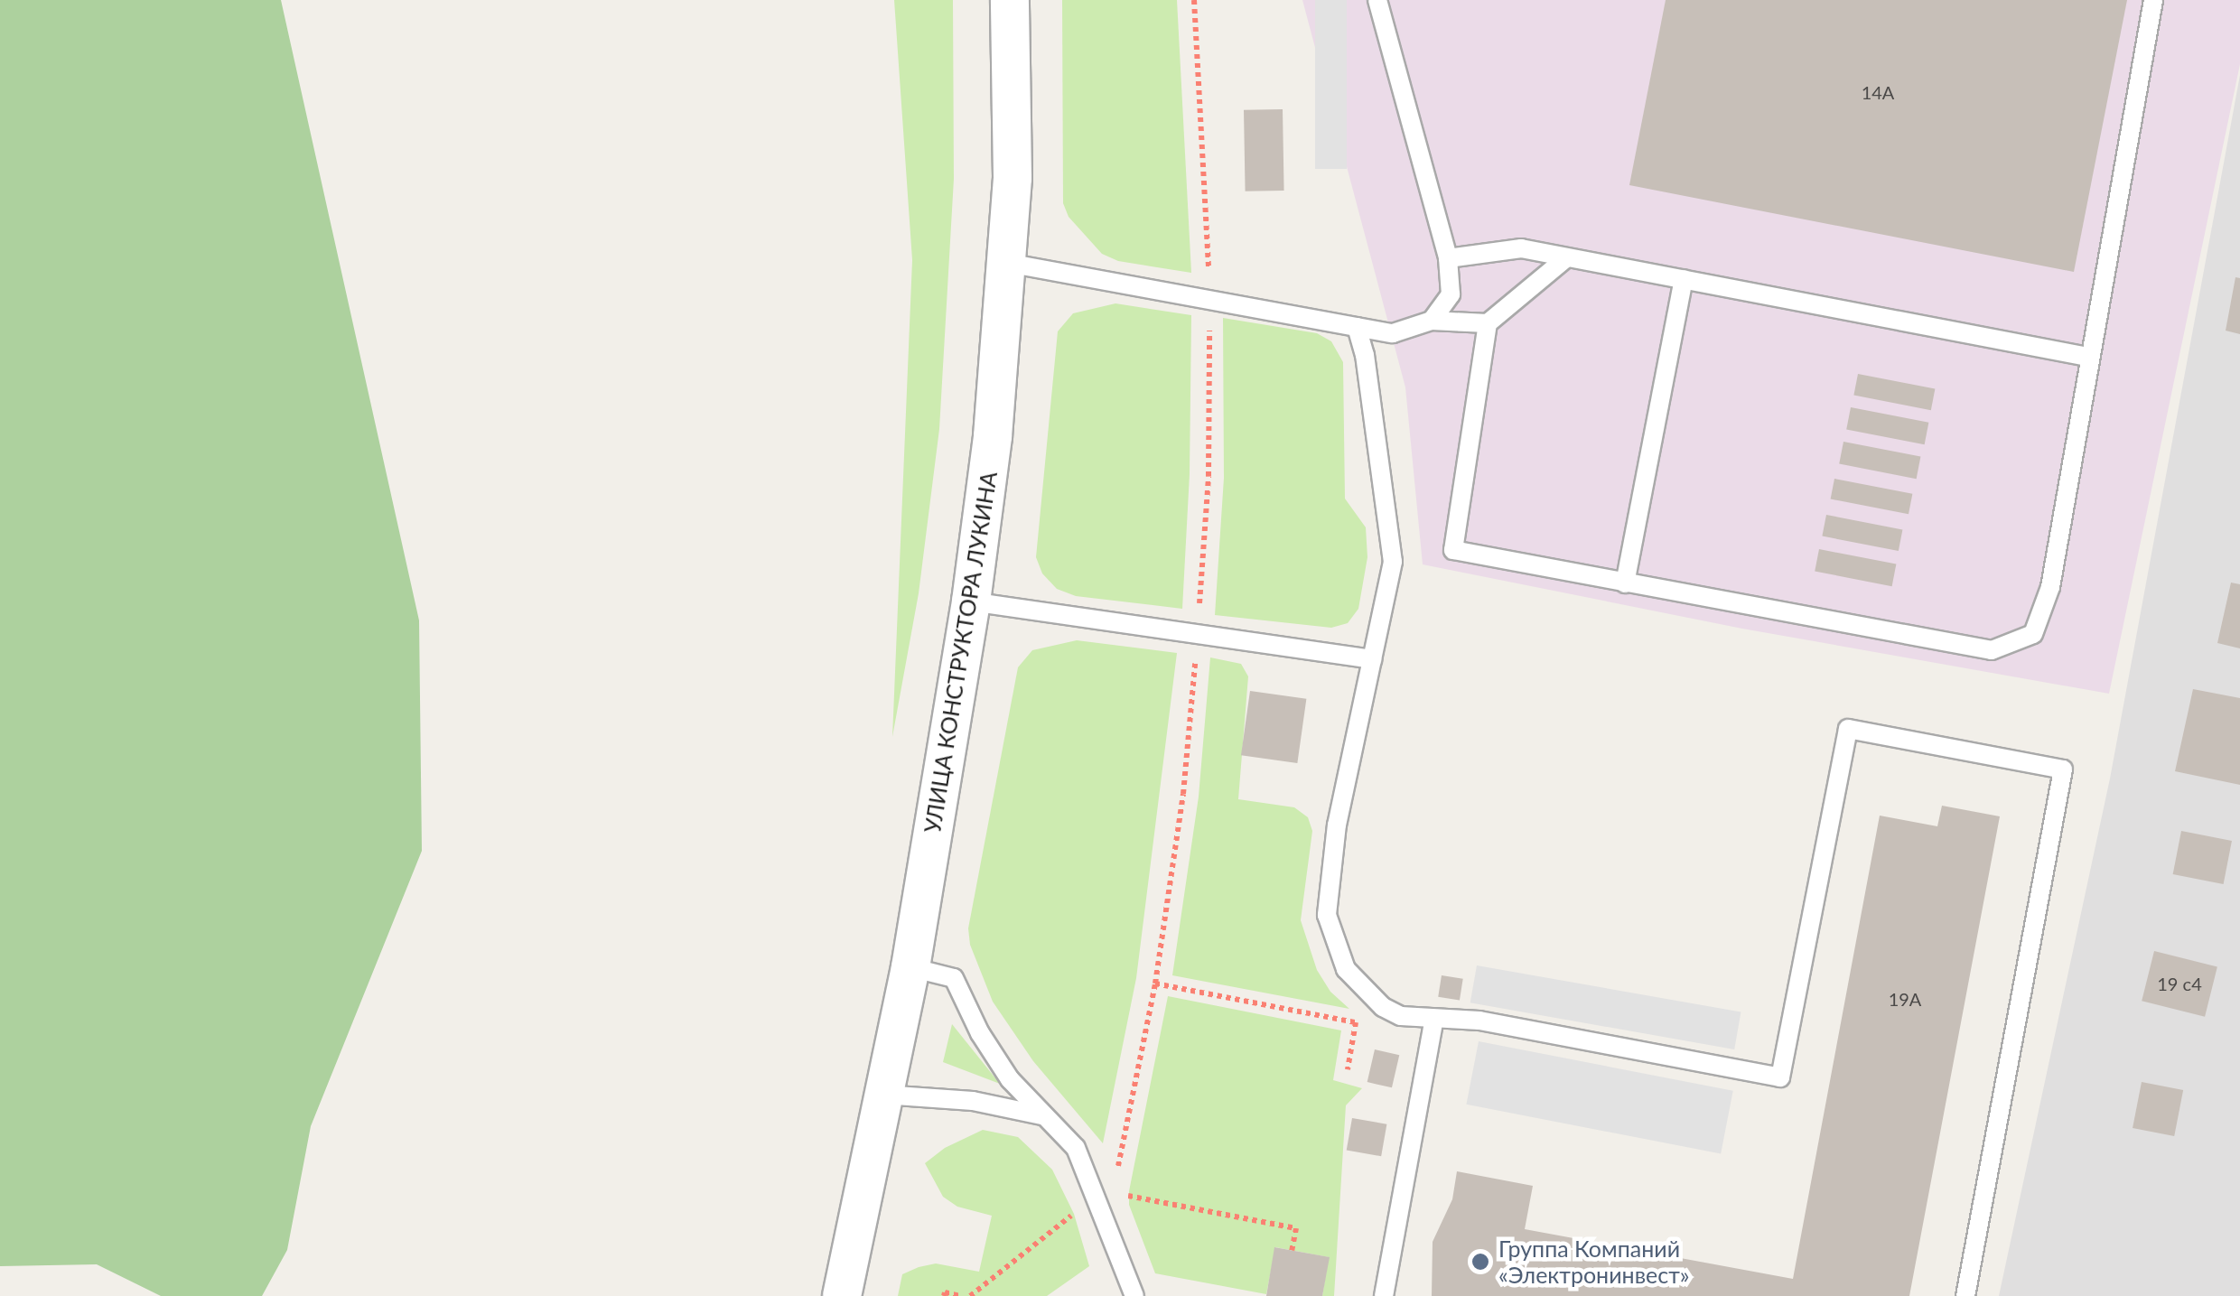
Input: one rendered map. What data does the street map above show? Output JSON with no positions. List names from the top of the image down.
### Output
{
  "streets": {
    "street": ["УЛИЦА КОНСТРУКТОРА ЛУКИНА"]
  },
  "places": ["Группа Компаний «Электронинвест»"],
  "house_numbers": ["14А", "19 с4", "19А"]
}
